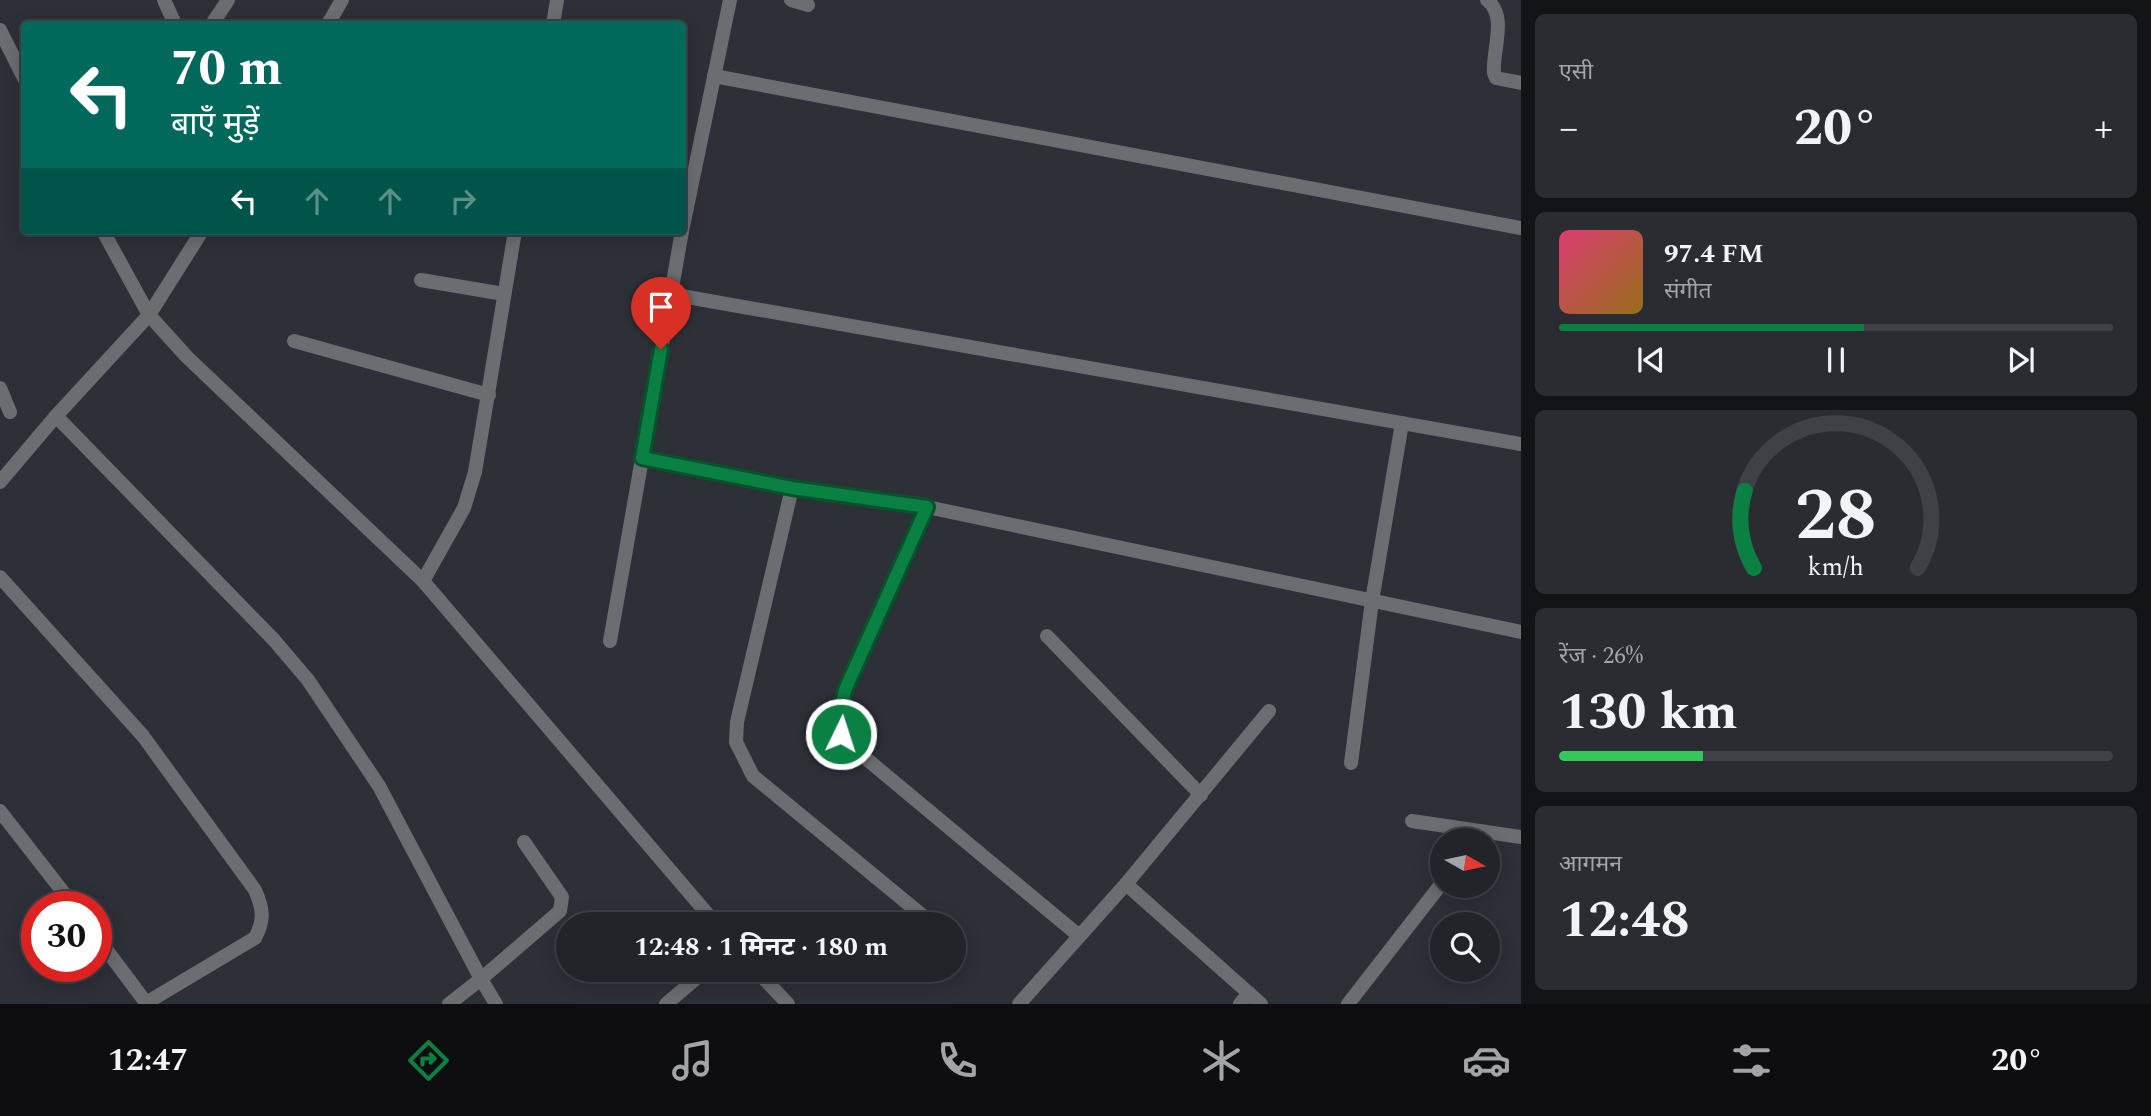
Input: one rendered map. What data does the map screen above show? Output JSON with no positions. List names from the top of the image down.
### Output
{
  "north": "right",
  "page": {
    "tile": [
      "एसी",
      ["रेंज · 26%", "130 km"],
      ["आगमन", "12:48"]
    ],
    "turn": ["70 m", "बाएँ मुड़ें"],
    "heat": ["−", "20°", "+"],
    "song": ["97.4 FM", "संगीत"],
    "limit": "30",
    "trip": "12:48 · 1 मिनट · 180 m",
    "tabs": ["12:47", "20°"],
    "gauge": ["28", "km/h"]
  }
}
